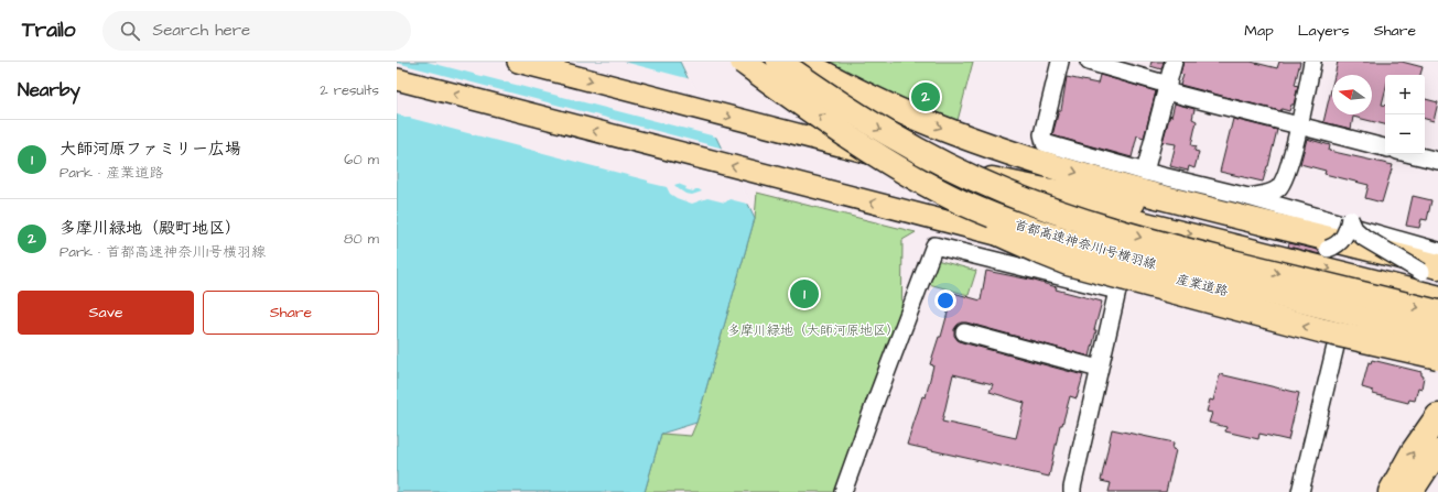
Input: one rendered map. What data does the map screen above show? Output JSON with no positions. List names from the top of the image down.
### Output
{
  "streets": {
    "highway": ["首都高速神奈川1号横羽線"],
    "main road": ["産業道路"]
  },
  "parks": ["多摩川緑地（大師河原地区）"],
  "north": "left",
  "page": {
    "header": "Trailo",
    "search": "Search here",
    "nav": ["Map", "Layers", "Share"],
    "heading": ["Nearby", "2 results"],
    "map_buttons": ["+", "−"],
    "pins": ["2", "1"],
    "list": [
      {
        "mark": "1",
        "name": "大師河原ファミリー広場",
        "note": "Park · 産業道路",
        "value": "60 m"
      },
      {
        "mark": "2",
        "name": "多摩川緑地（殿町地区）",
        "note": "Park · 首都高速神奈川1号横羽線",
        "value": "80 m"
      }
    ],
    "buttons": ["Save", "Share"]
  }
}
